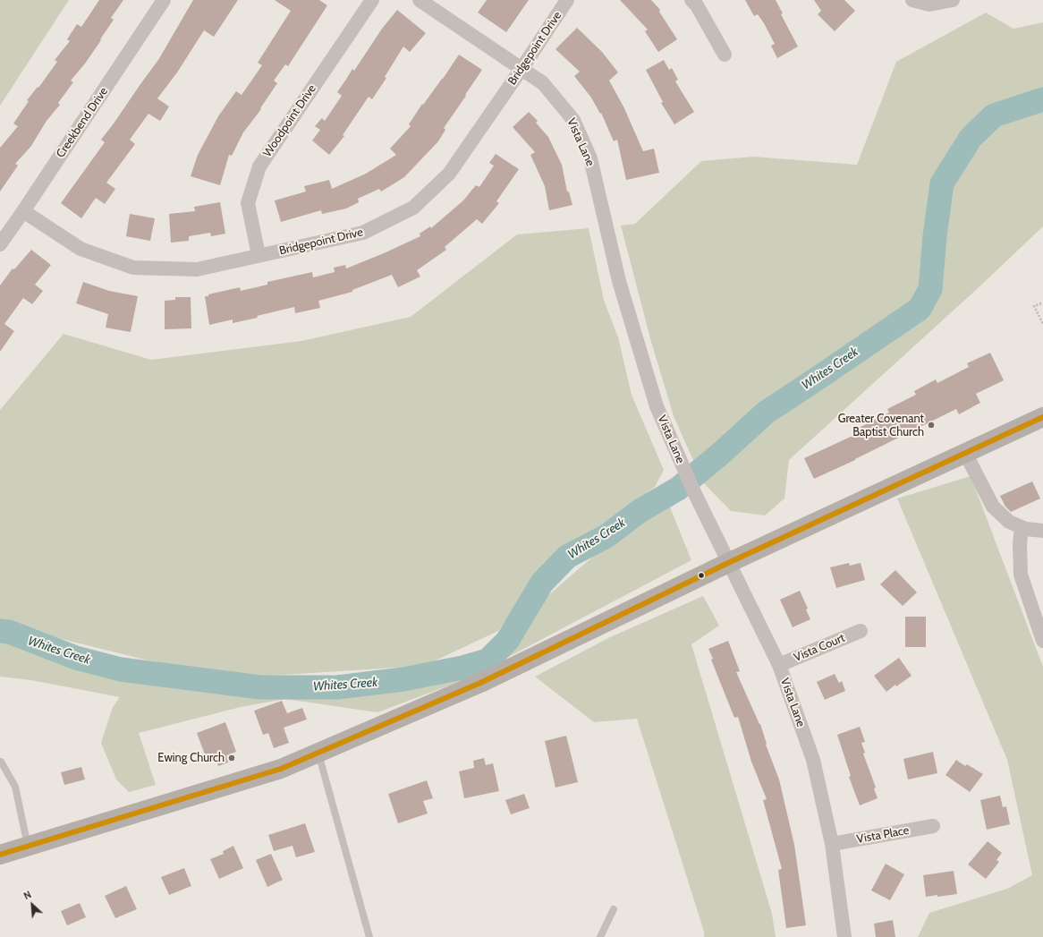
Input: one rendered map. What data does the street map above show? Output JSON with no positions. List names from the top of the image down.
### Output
{
  "streets": {
    "street": [
      "Bridgepoint Drive",
      "Woodpoint Drive",
      "Creekbend Drive",
      "Vista Lane",
      "Vista Court",
      "Vista Place"
    ]
  },
  "crossings": [
    ["Bridgepoint Drive", "Woodpoint Drive"],
    ["Bridgepoint Drive", "Creekbend Drive"],
    ["Bridgepoint Drive", "Vista Lane"],
    ["Vista Lane", "Vista Court"],
    ["Vista Lane", "Vista Place"]
  ],
  "water": ["Whites Creek"],
  "places": ["Greater Covenant Baptist Church", "Ewing Church"],
  "north": "top left"
}
